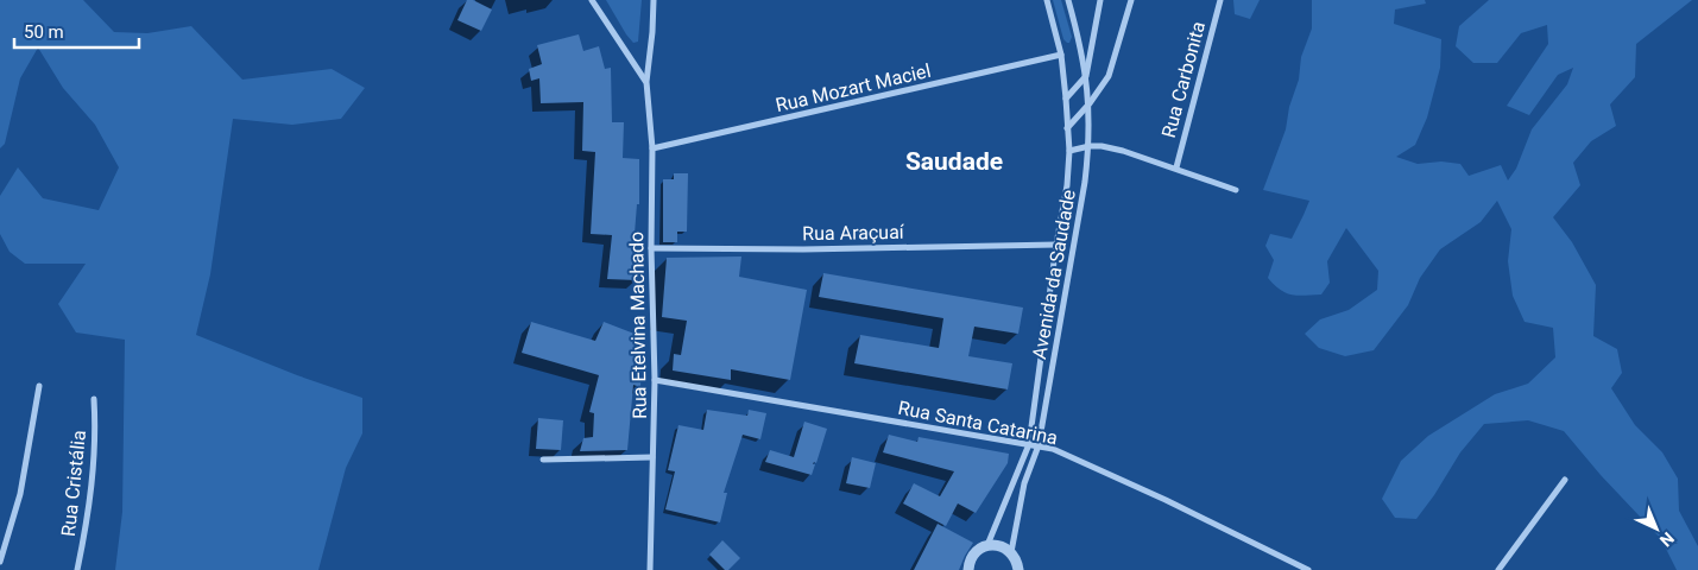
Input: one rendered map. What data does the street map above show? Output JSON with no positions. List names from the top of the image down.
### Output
{
  "streets": {
    "street": [
      "Rua Carbonita",
      "Rua Mozart Maciel",
      "Rua Araçuaí",
      "Avenida da Saudade",
      "Rua Etelvina Machado",
      "Rua Santa Catarina",
      "Rua Cristália"
    ]
  },
  "crossings": [
    ["Rua Mozart Maciel", "Avenida da Saudade"],
    ["Rua Mozart Maciel", "Rua Etelvina Machado"],
    ["Rua Araçuaí", "Avenida da Saudade"],
    ["Rua Araçuaí", "Rua Etelvina Machado"],
    ["Avenida da Saudade", "Rua Santa Catarina"],
    ["Rua Etelvina Machado", "Rua Santa Catarina"]
  ],
  "districts": ["Saudade"],
  "scale_bar": "50 m",
  "north": "bottom right"
}
